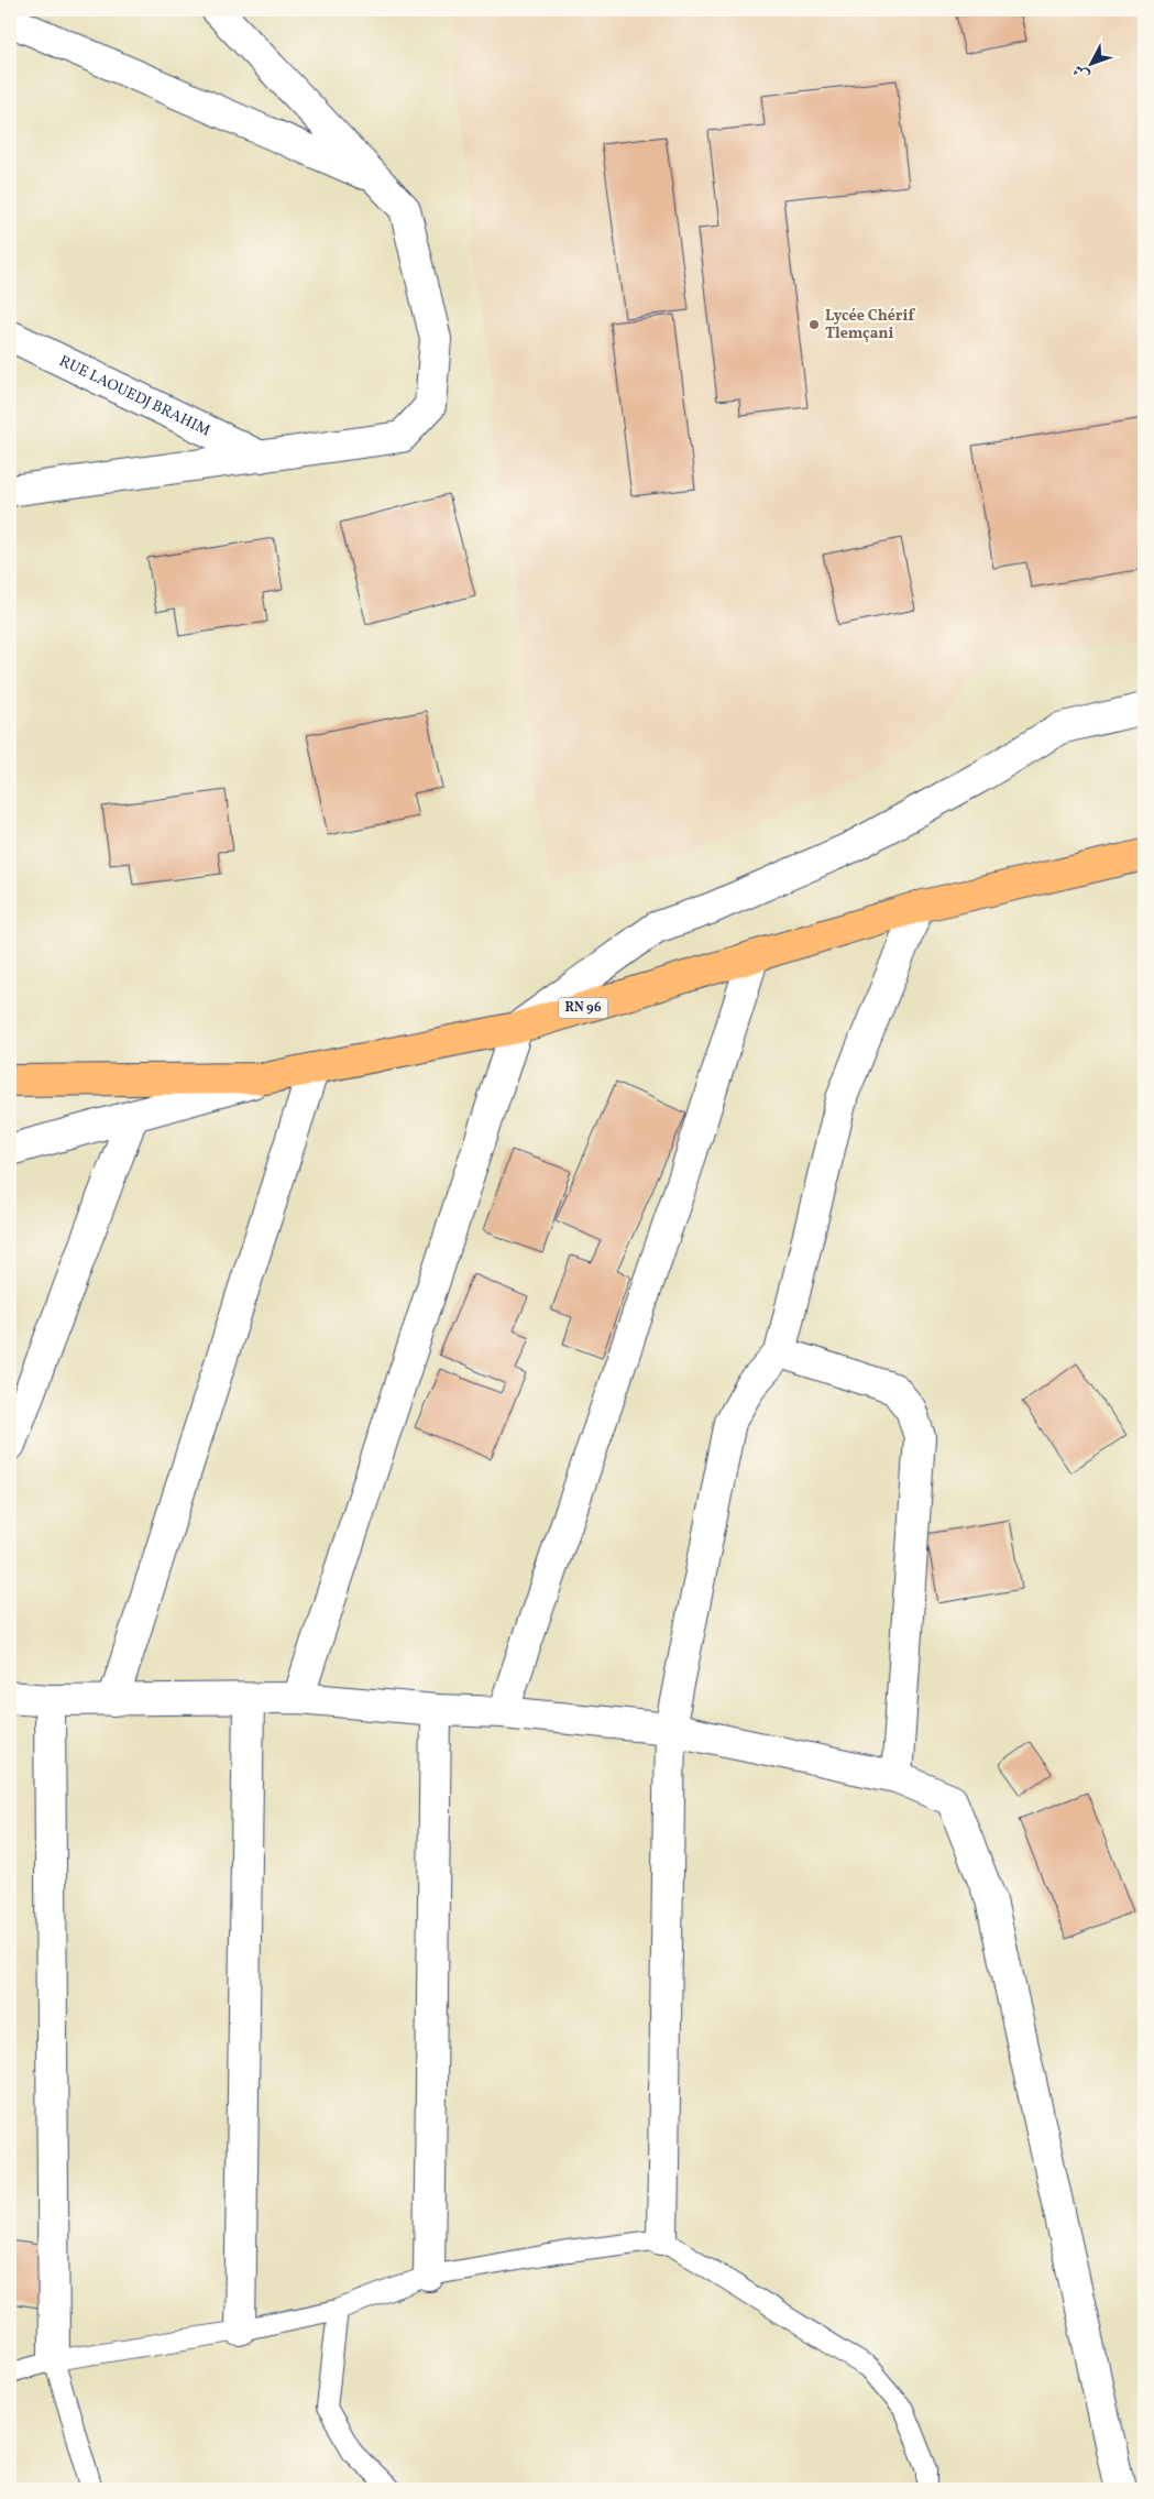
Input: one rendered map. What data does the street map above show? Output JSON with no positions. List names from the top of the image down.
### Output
{
  "streets": {
    "main road": ["RN 96"],
    "street": ["RUE LAOUEDJ BRAHIM"]
  },
  "places": ["Lycée Chérif Tlemçani"],
  "north": "bottom left"
}
